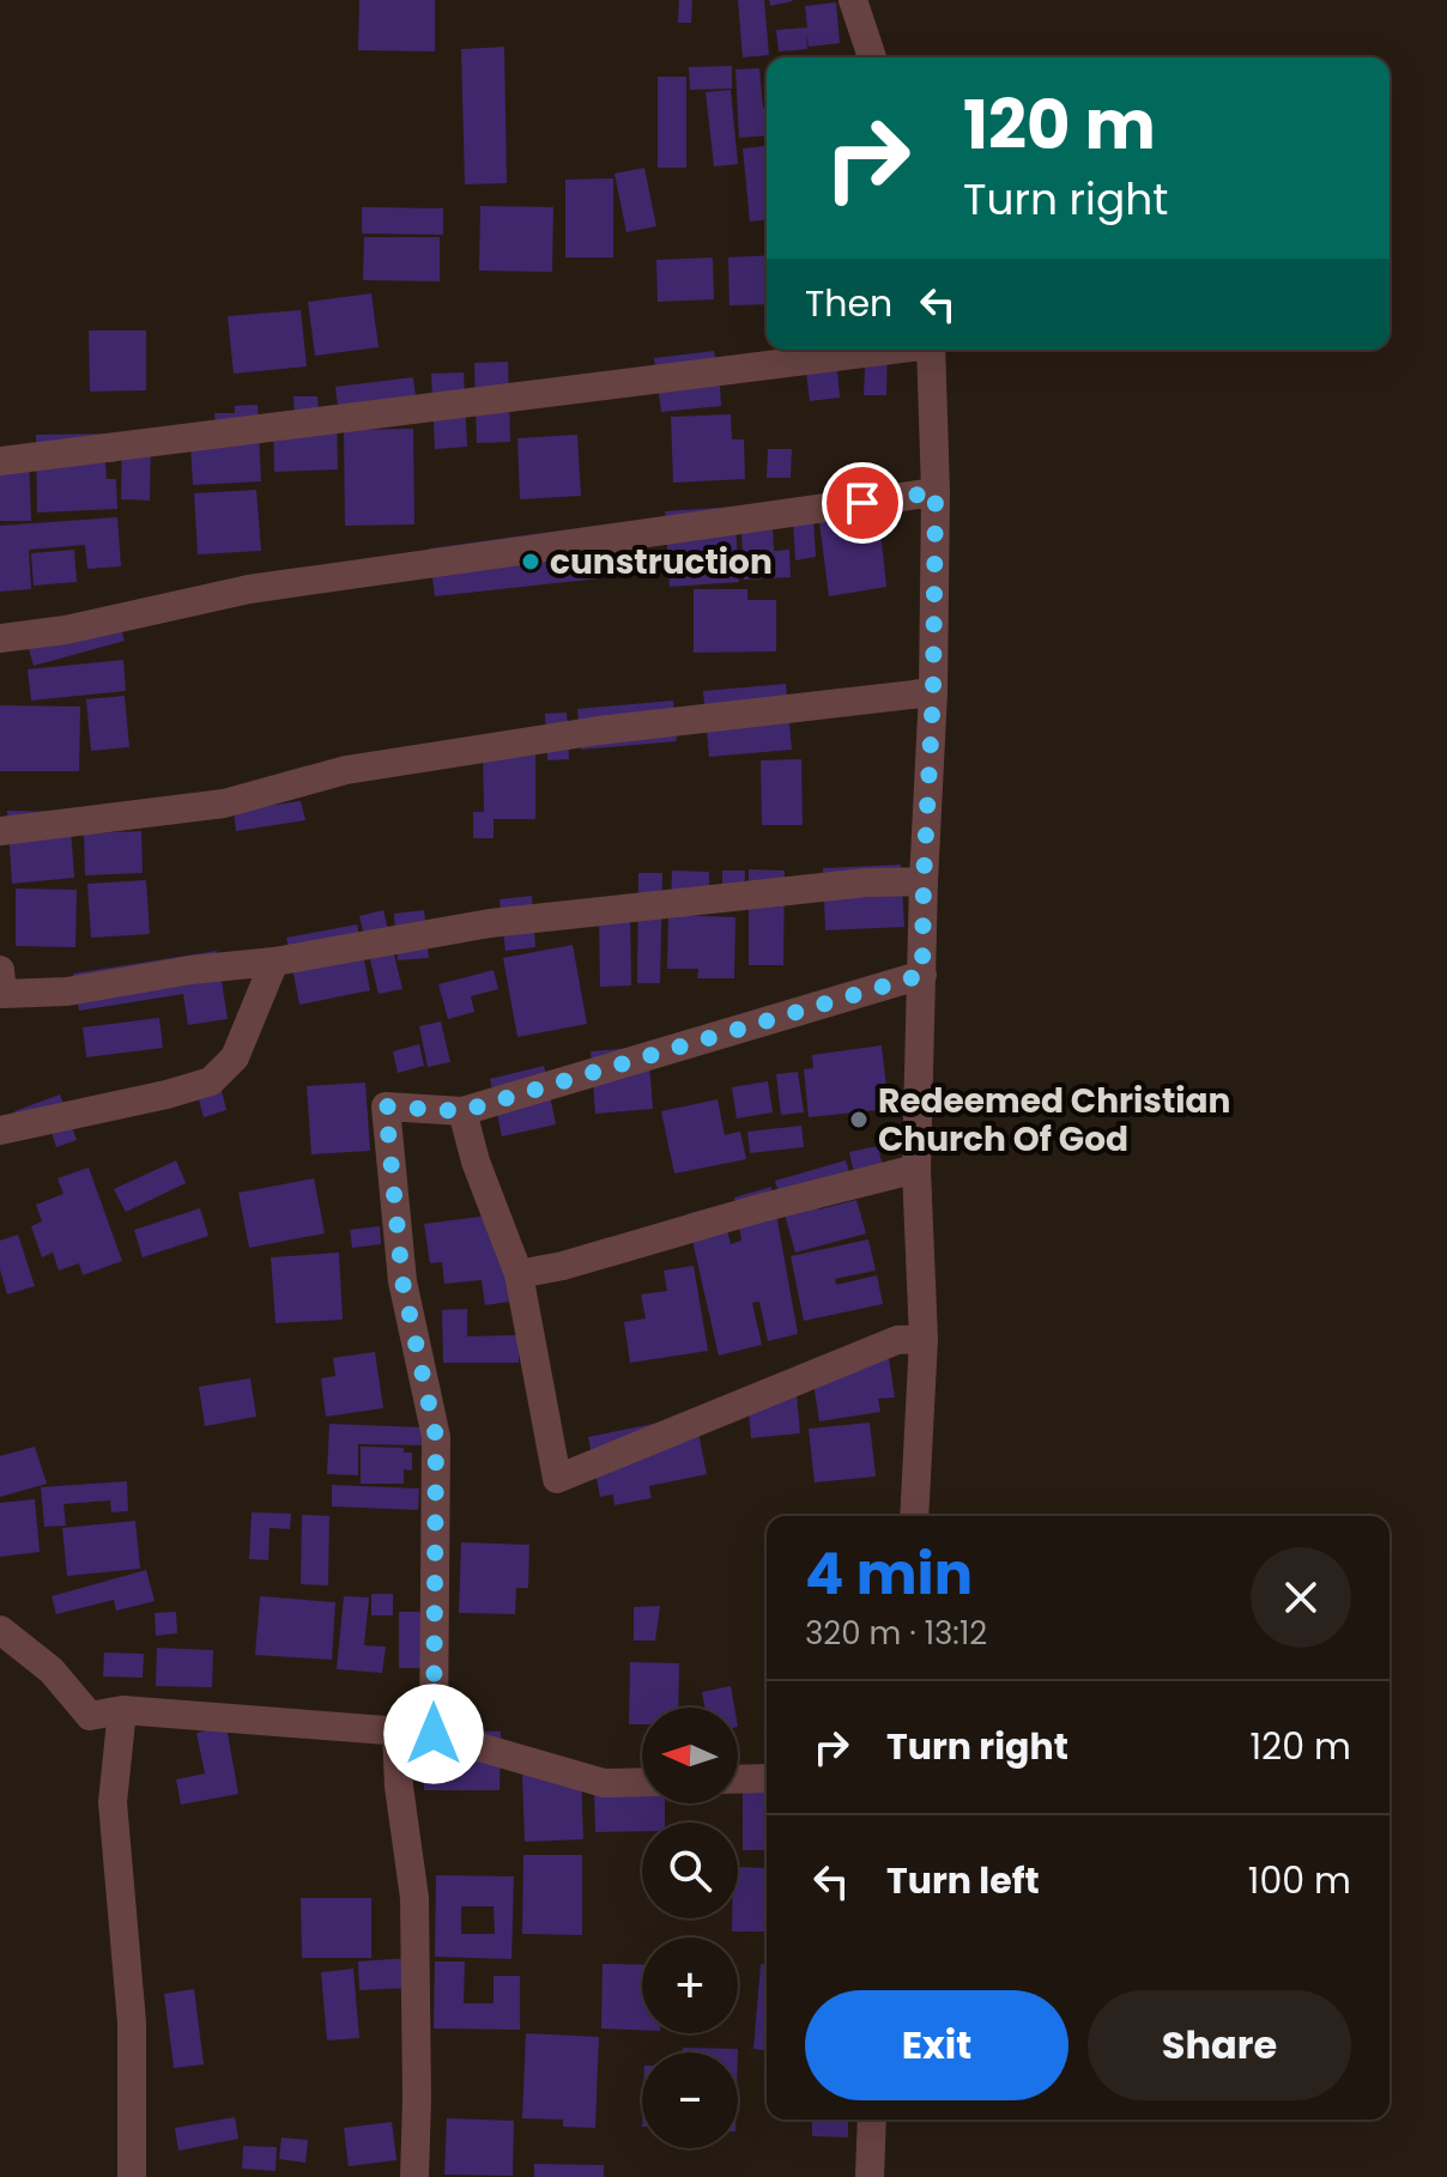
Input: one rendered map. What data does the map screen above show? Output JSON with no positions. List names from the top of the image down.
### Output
{
  "places": ["cunstruction", "Redeemed Christian Church Of God"],
  "north": "left",
  "page": {
    "turn": ["120 m", "Turn right"],
    "then": "Then",
    "heading": ["4 min", "320 m · 13:12"],
    "list": [
      {
        "name": "Turn right",
        "value": "120 m"
      },
      {
        "name": "Turn left",
        "value": "100 m"
      }
    ],
    "map_buttons": ["+", "−"],
    "buttons": ["Exit", "Share"]
  }
}
